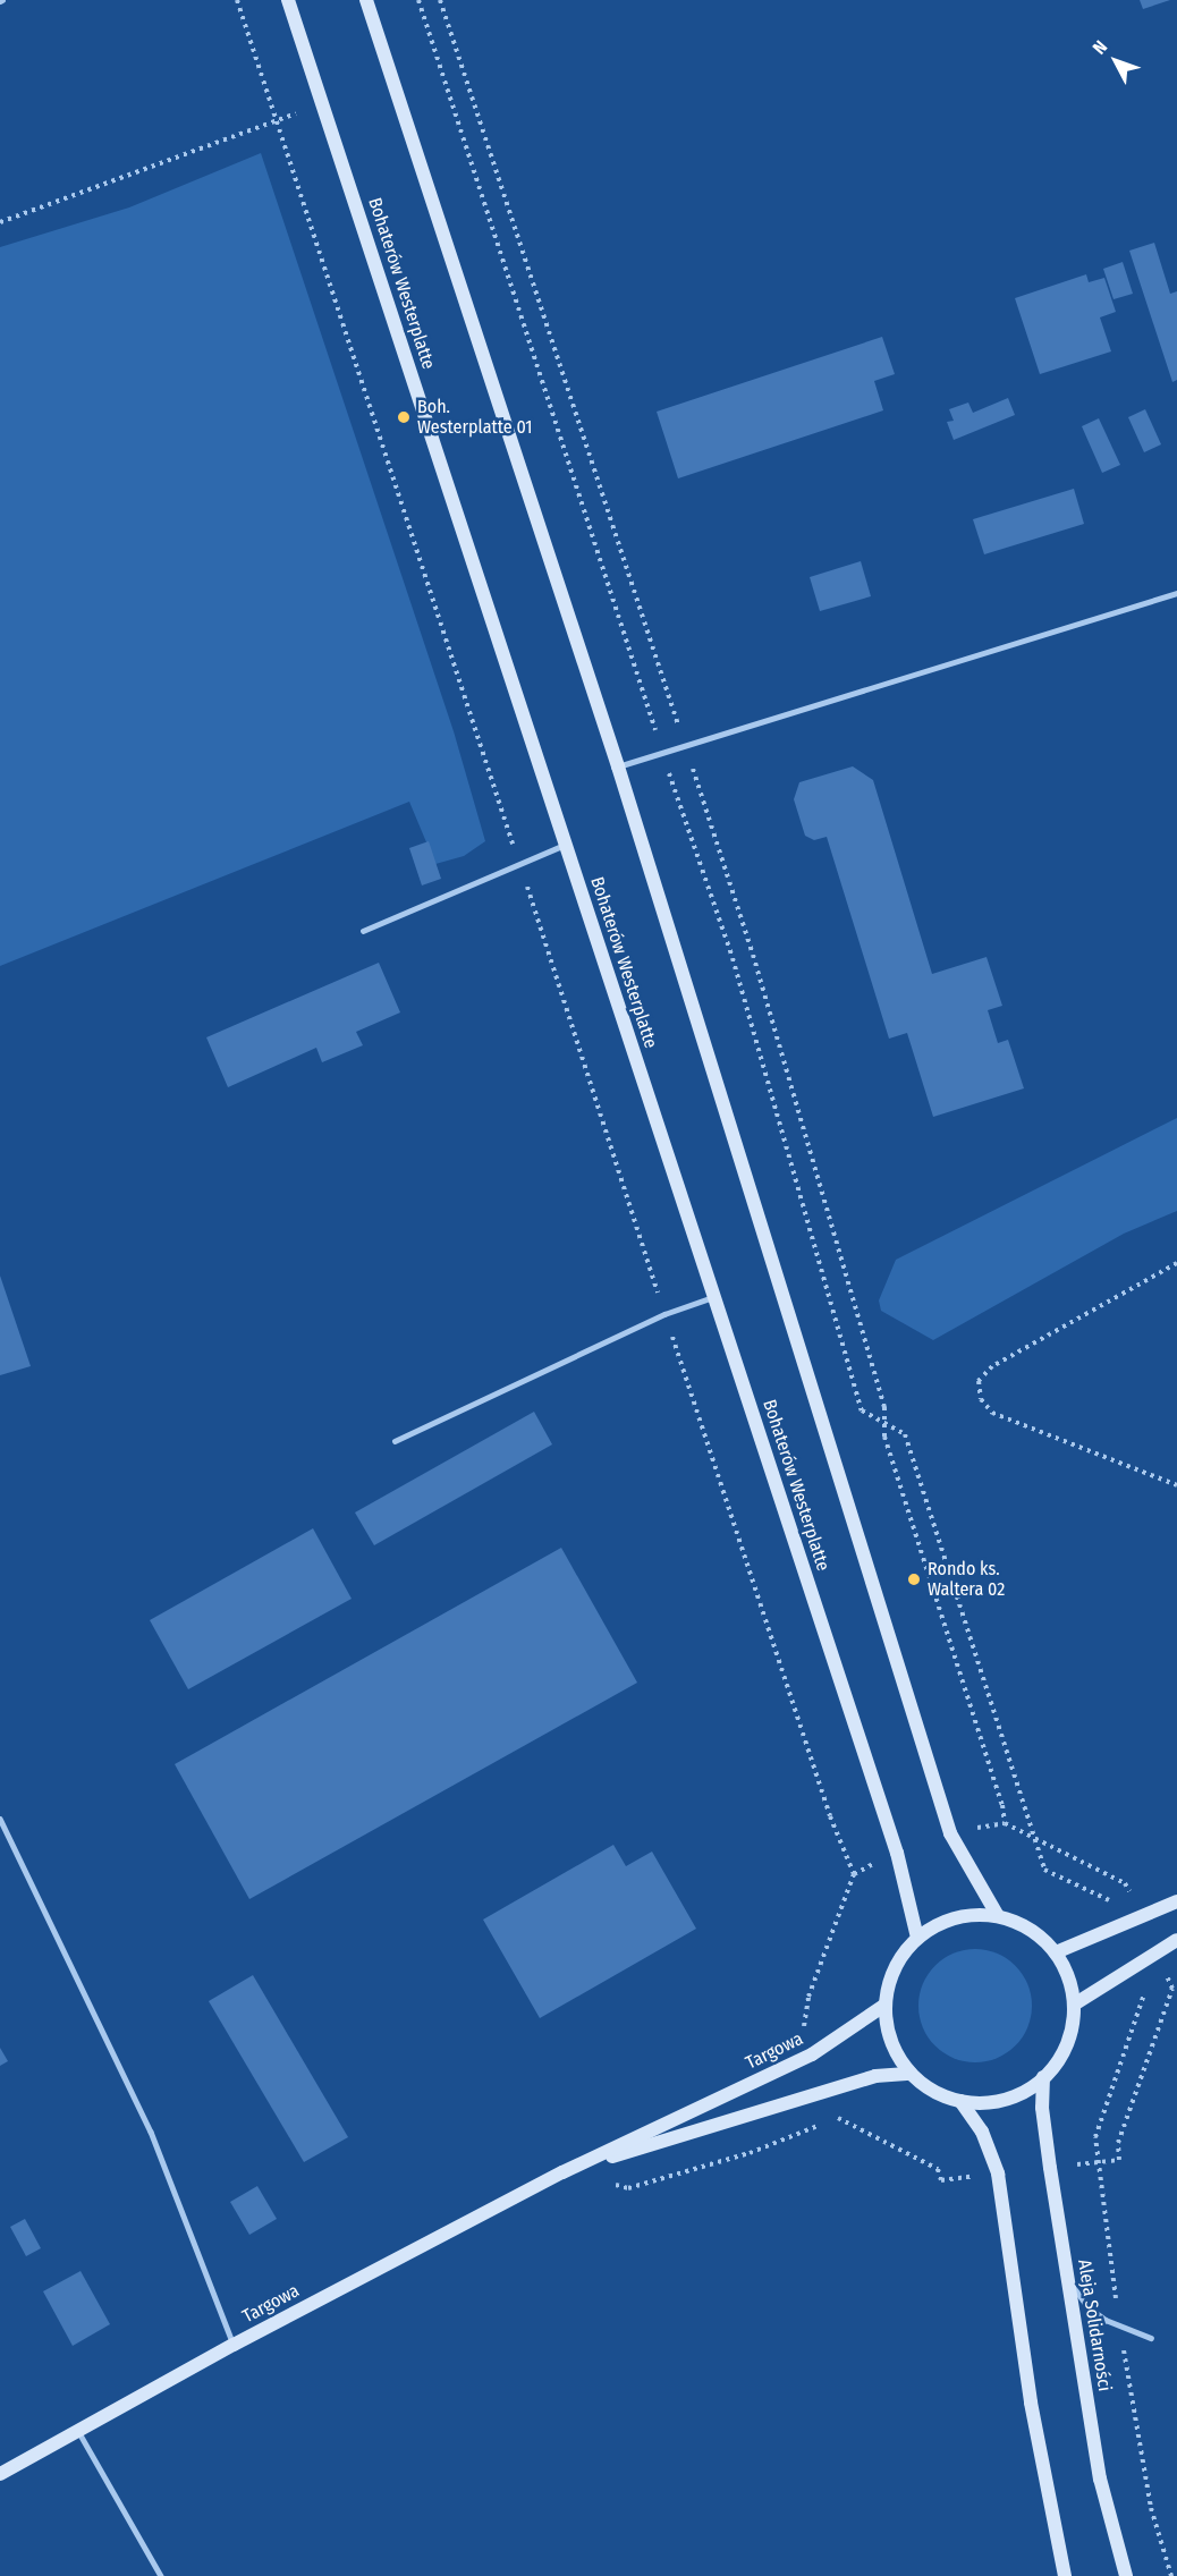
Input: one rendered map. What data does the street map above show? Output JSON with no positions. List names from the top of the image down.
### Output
{
  "streets": {
    "main road": ["Bohaterów Westerplatte", "Targowa", "Aleja Solidarności"]
  },
  "crossings": [
    ["Bohaterów Westerplatte", "Targowa"],
    ["Bohaterów Westerplatte", "Aleja Solidarności"],
    ["Targowa", "Aleja Solidarności"]
  ],
  "places": ["Boh. Westerplatte 01", "Rondo ks. Waltera 02"],
  "north": "top left"
}
